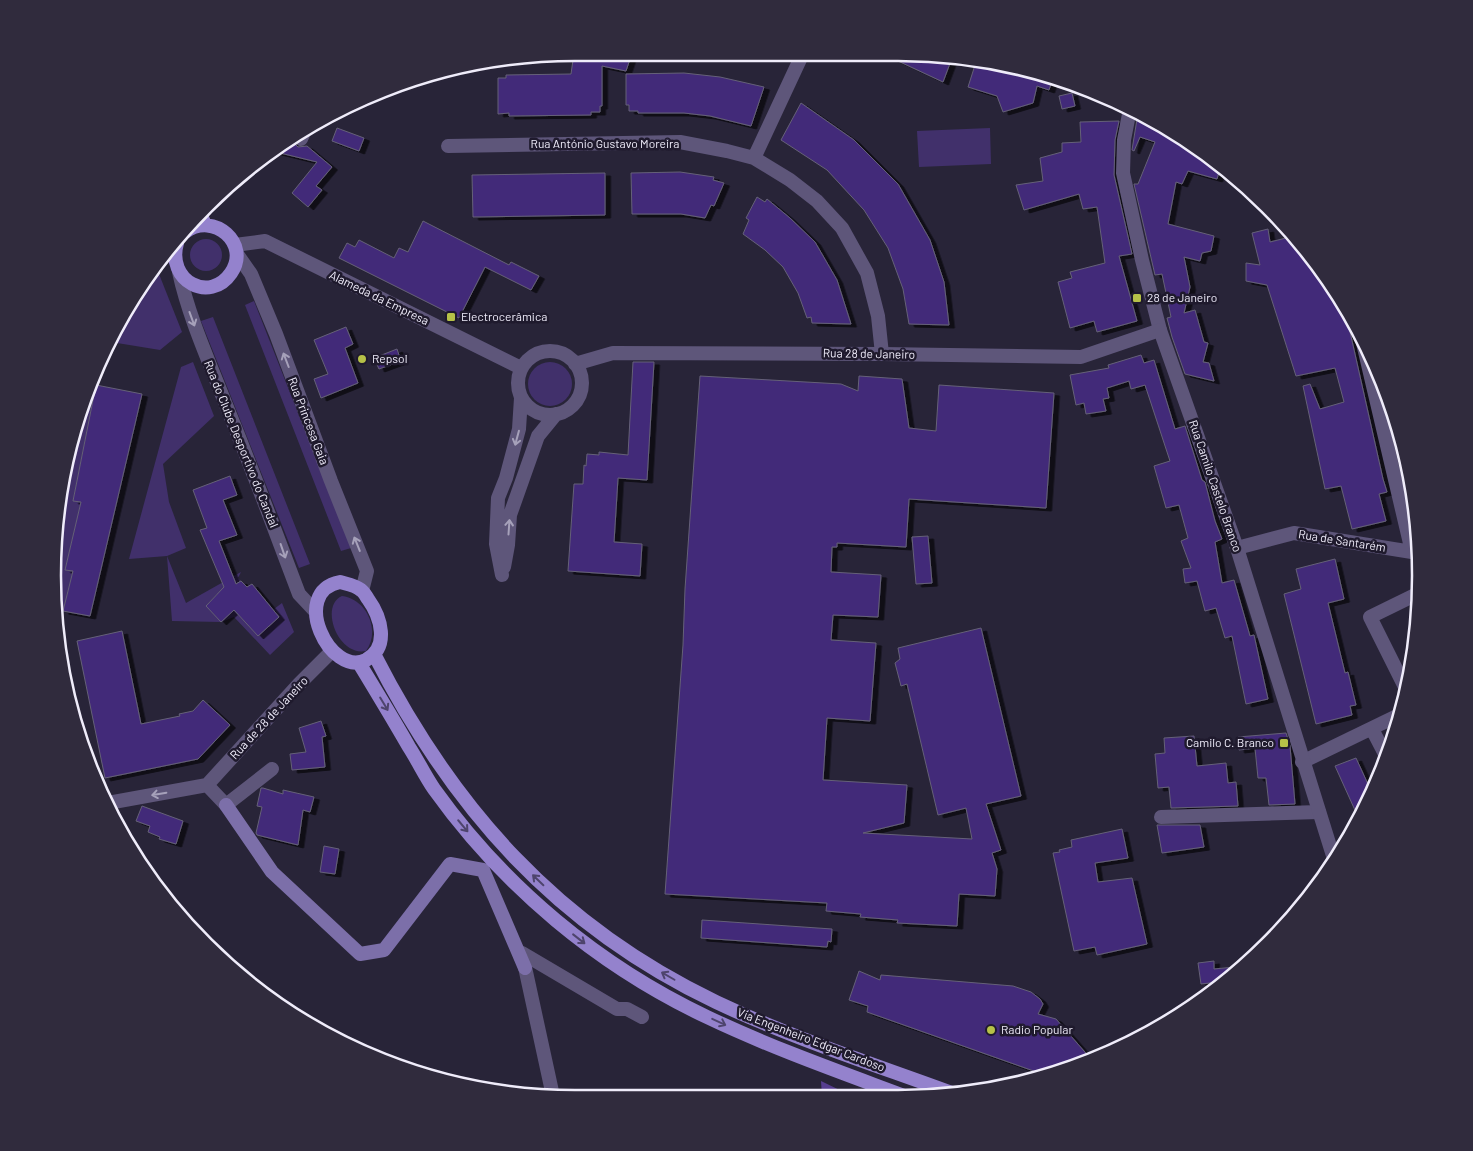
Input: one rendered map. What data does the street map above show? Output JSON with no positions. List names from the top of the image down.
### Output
{
  "streets": {
    "main road": ["Via Engenheiro Edgar Cardoso"],
    "street": [
      "Rua António Gustavo Moreira",
      "Alameda da Empresa",
      "Rua 28 de Janeiro",
      "Rua Princesa Gaia",
      "Rua do Clube Desportivo do Candal",
      "Rua Camilo Castelo Branco",
      "Rua de Santarém",
      "Rua de 28 de Janeiro"
    ]
  },
  "crossings": [
    ["Rua António Gustavo Moreira", "Rua 28 de Janeiro"],
    ["Alameda da Empresa", "Rua 28 de Janeiro"],
    ["Alameda da Empresa", "Rua Princesa Gaia"],
    ["Rua 28 de Janeiro", "Rua Camilo Castelo Branco"],
    ["Rua Princesa Gaia", "Rua do Clube Desportivo do Candal"],
    ["Rua Princesa Gaia", "Rua de 28 de Janeiro"],
    ["Rua Princesa Gaia", "Via Engenheiro Edgar Cardoso"],
    ["Rua do Clube Desportivo do Candal", "Rua de 28 de Janeiro"],
    ["Rua do Clube Desportivo do Candal", "Via Engenheiro Edgar Cardoso"],
    ["Rua Camilo Castelo Branco", "Rua de Santarém"],
    ["Rua de 28 de Janeiro", "Via Engenheiro Edgar Cardoso"]
  ],
  "one_way": ["Rua Princesa Gaia", "Rua do Clube Desportivo do Candal"],
  "places": {
    "transit": ["28 de Janeiro", "Electrocerâmica", "Camilo C. Branco"],
    "other": ["Repsol", "Radio Popular"]
  }
}
